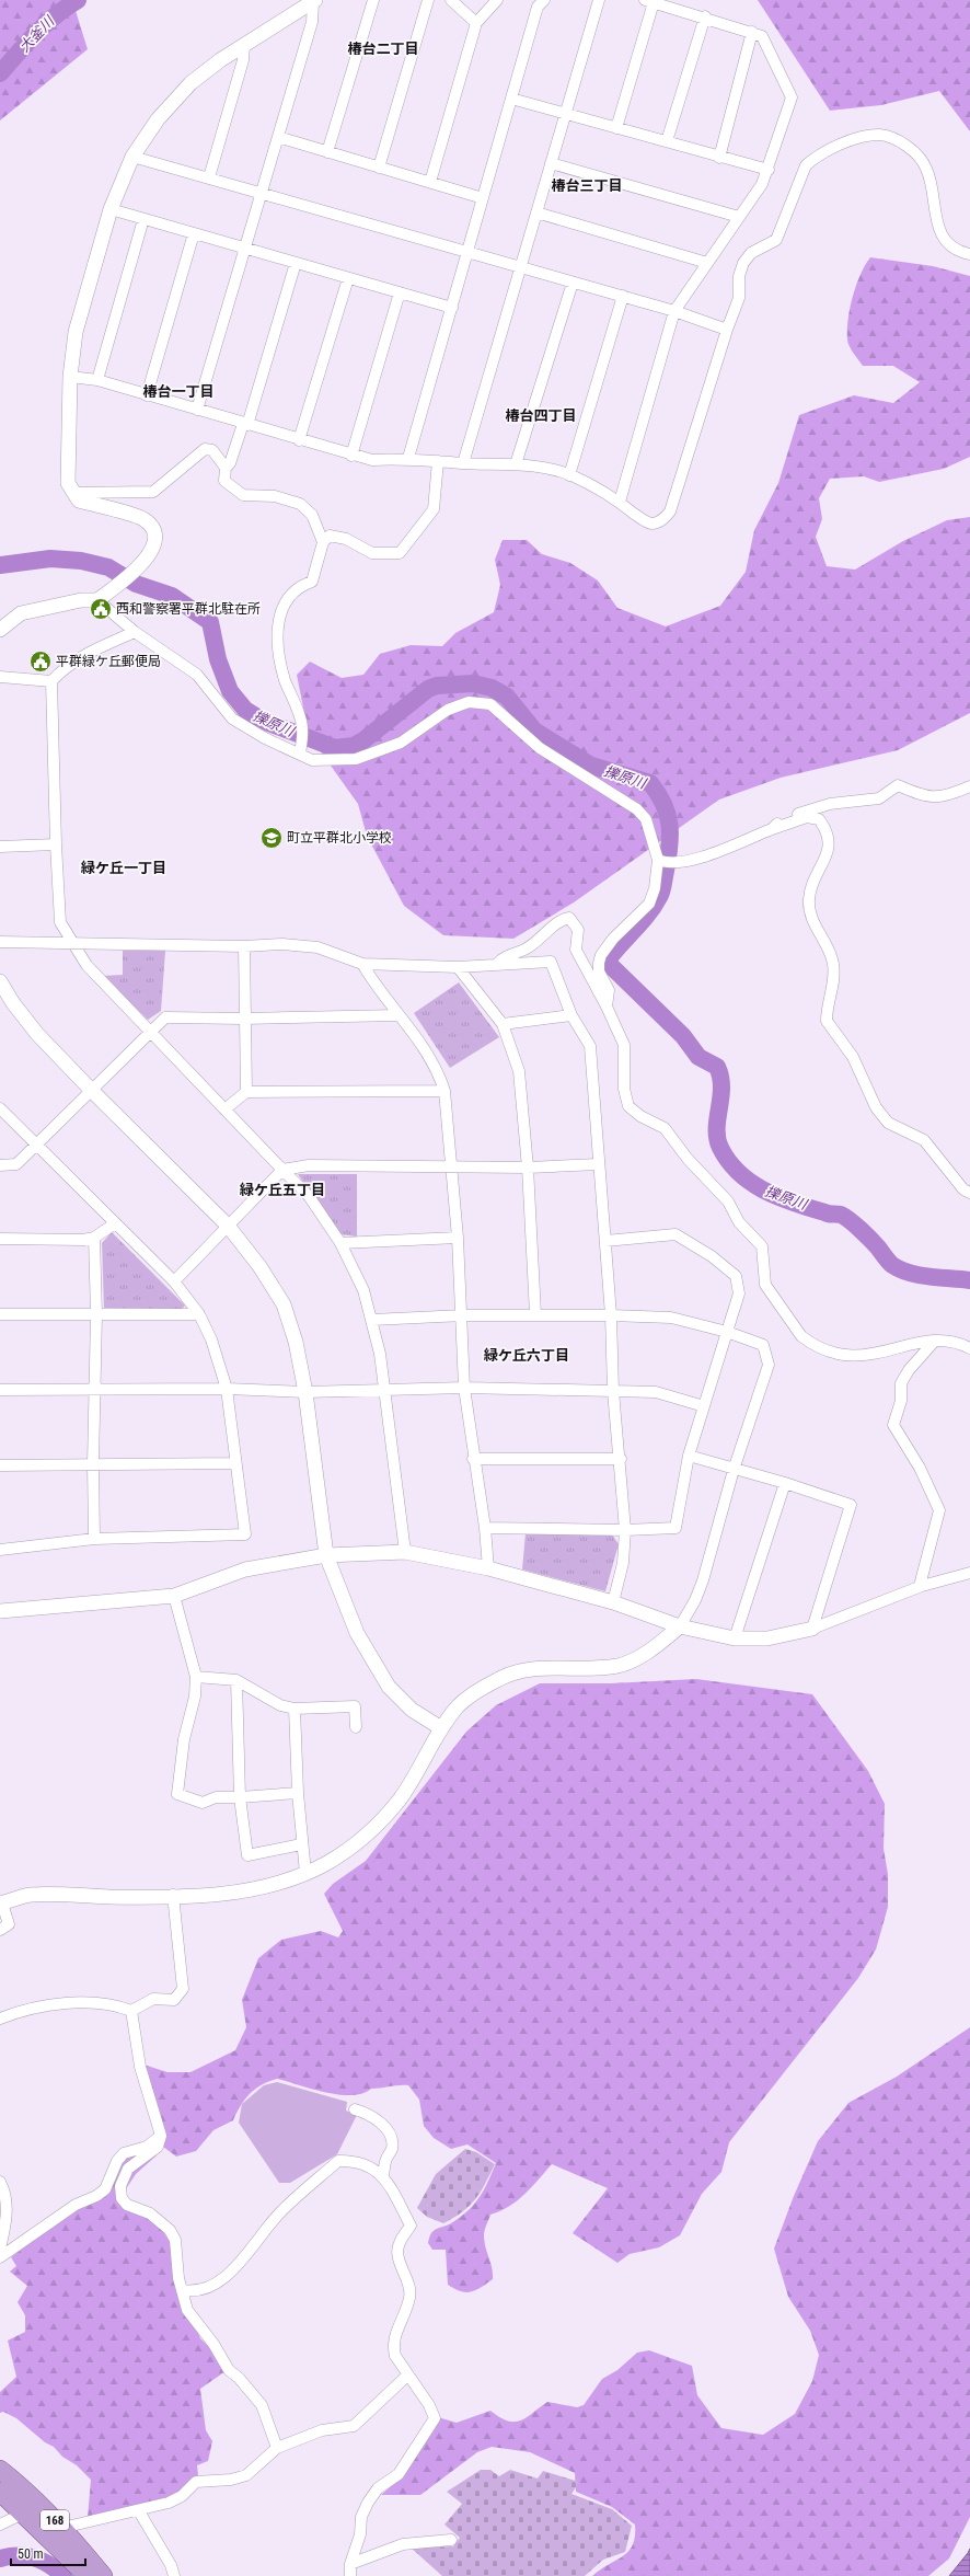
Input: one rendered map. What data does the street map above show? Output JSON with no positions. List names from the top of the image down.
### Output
{
  "streets": {
    "highway": ["168"]
  },
  "districts": [
    "椿台二丁目",
    "椿台三丁目",
    "椿台一丁目",
    "椿台四丁目",
    "緑ケ丘一丁目",
    "緑ケ丘五丁目",
    "緑ケ丘六丁目"
  ],
  "water": ["大釜川", "擽原川"],
  "places": {
    "public building": ["西和警察署平群北駐在所", "平群緑ケ丘郵便局"],
    "school or university": ["町立平群北小学校"]
  },
  "scale_bar": "50 m"
}
